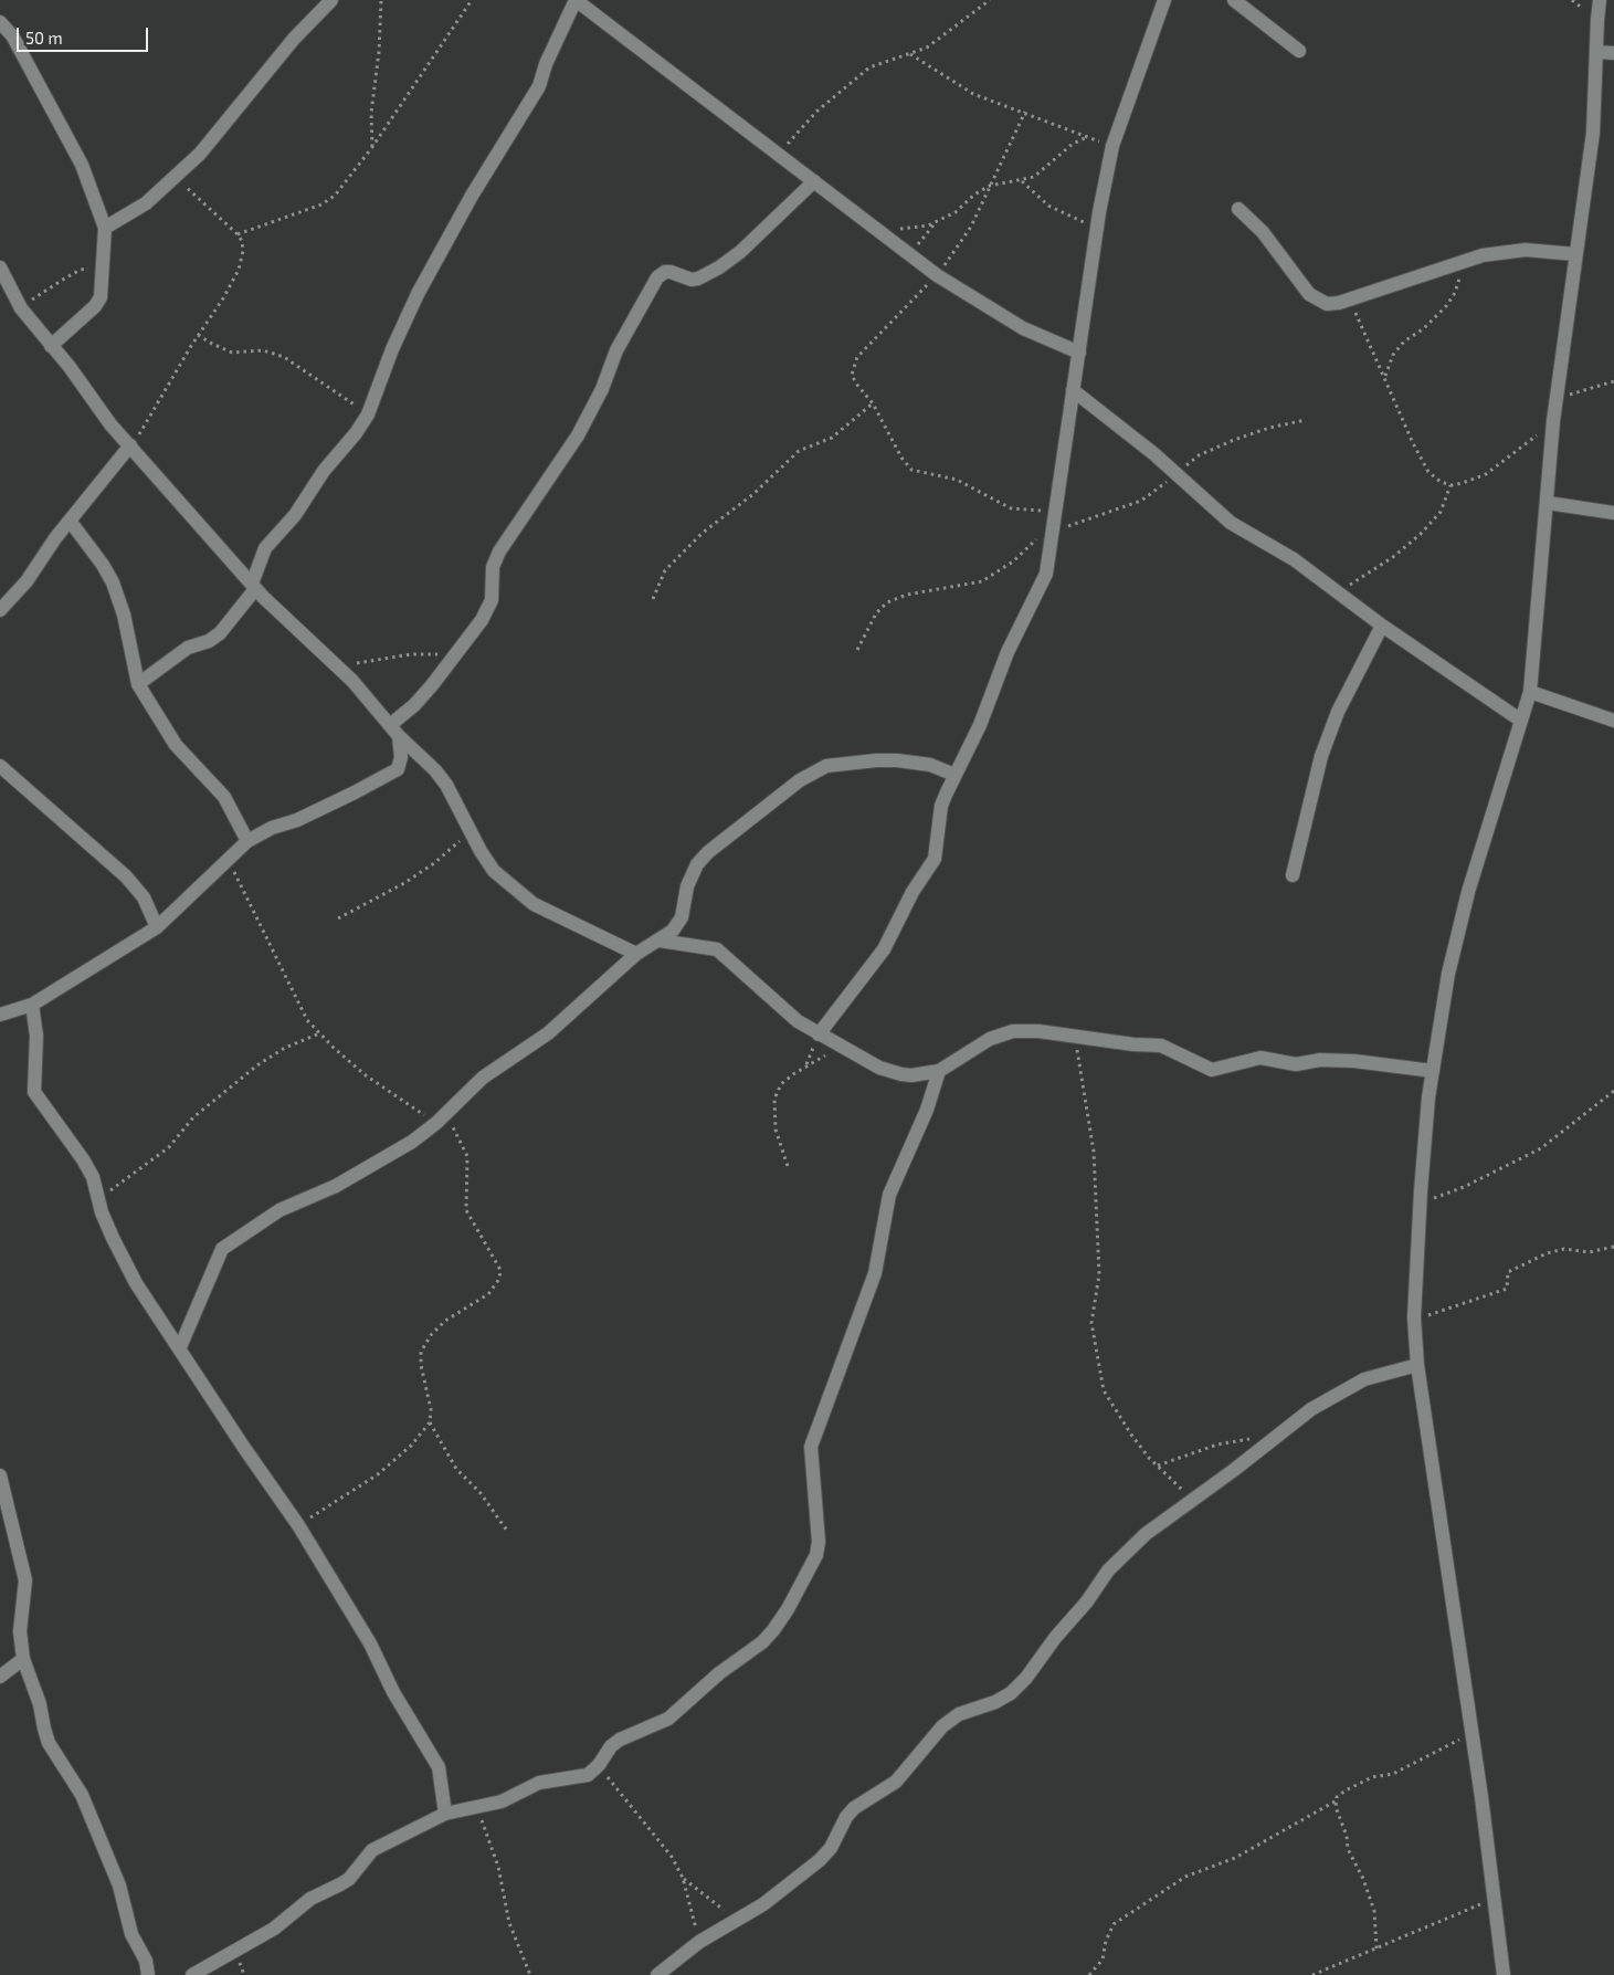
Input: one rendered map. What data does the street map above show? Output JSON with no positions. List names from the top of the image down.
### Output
{
  "scale_bar": "50 m"
}
